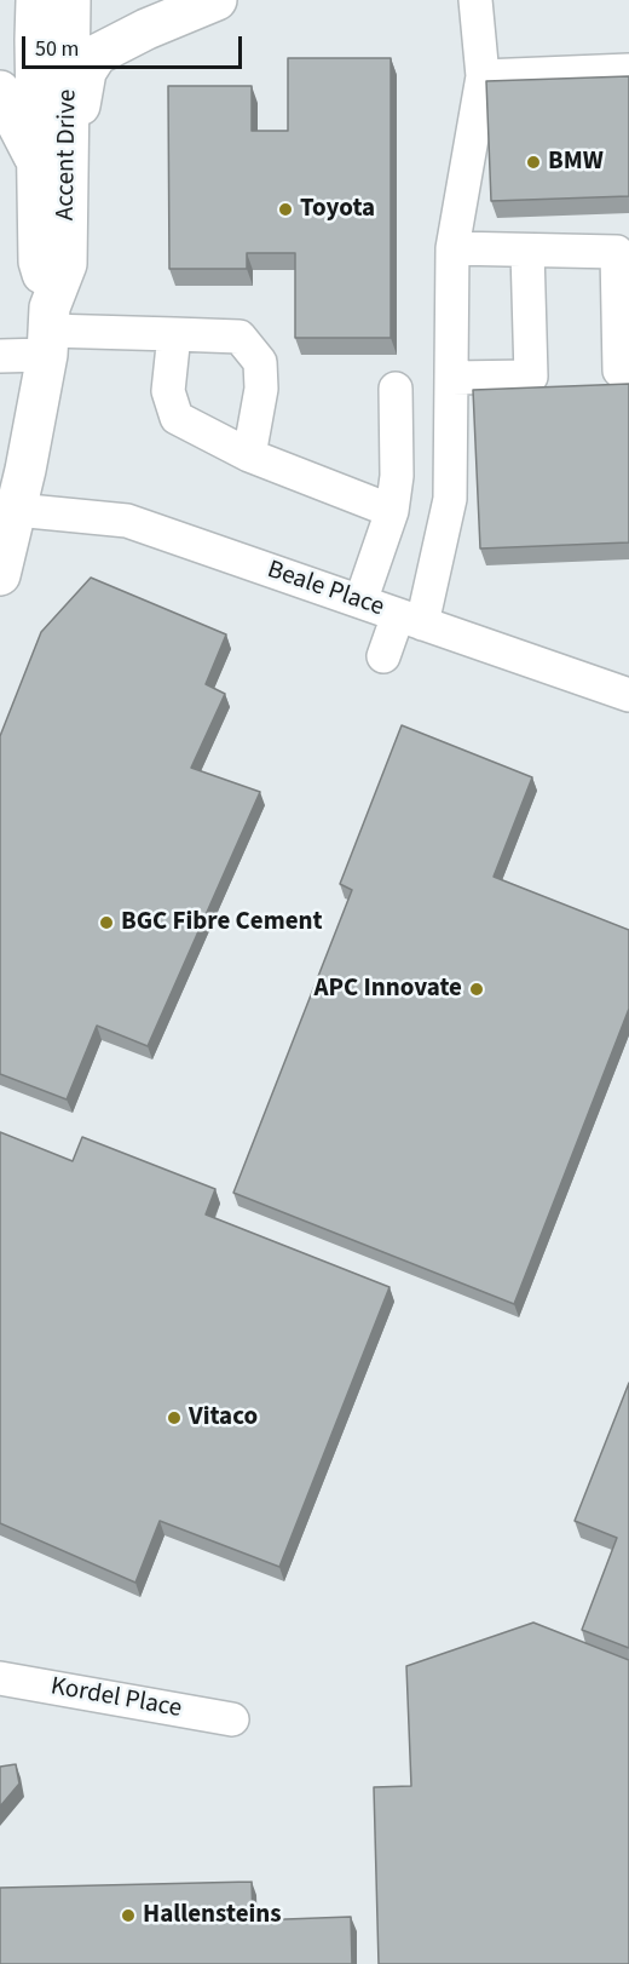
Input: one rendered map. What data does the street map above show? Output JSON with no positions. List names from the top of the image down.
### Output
{
  "streets": {
    "main road": ["Accent Drive"],
    "street": ["Beale Place", "Kordel Place"]
  },
  "crossings": [
    ["Accent Drive", "Beale Place"]
  ],
  "places": [
    "BMW",
    "Toyota",
    "BGC Fibre Cement",
    "APC Innovate",
    "Vitaco",
    "Hallensteins"
  ],
  "scale_bar": "50 m"
}
